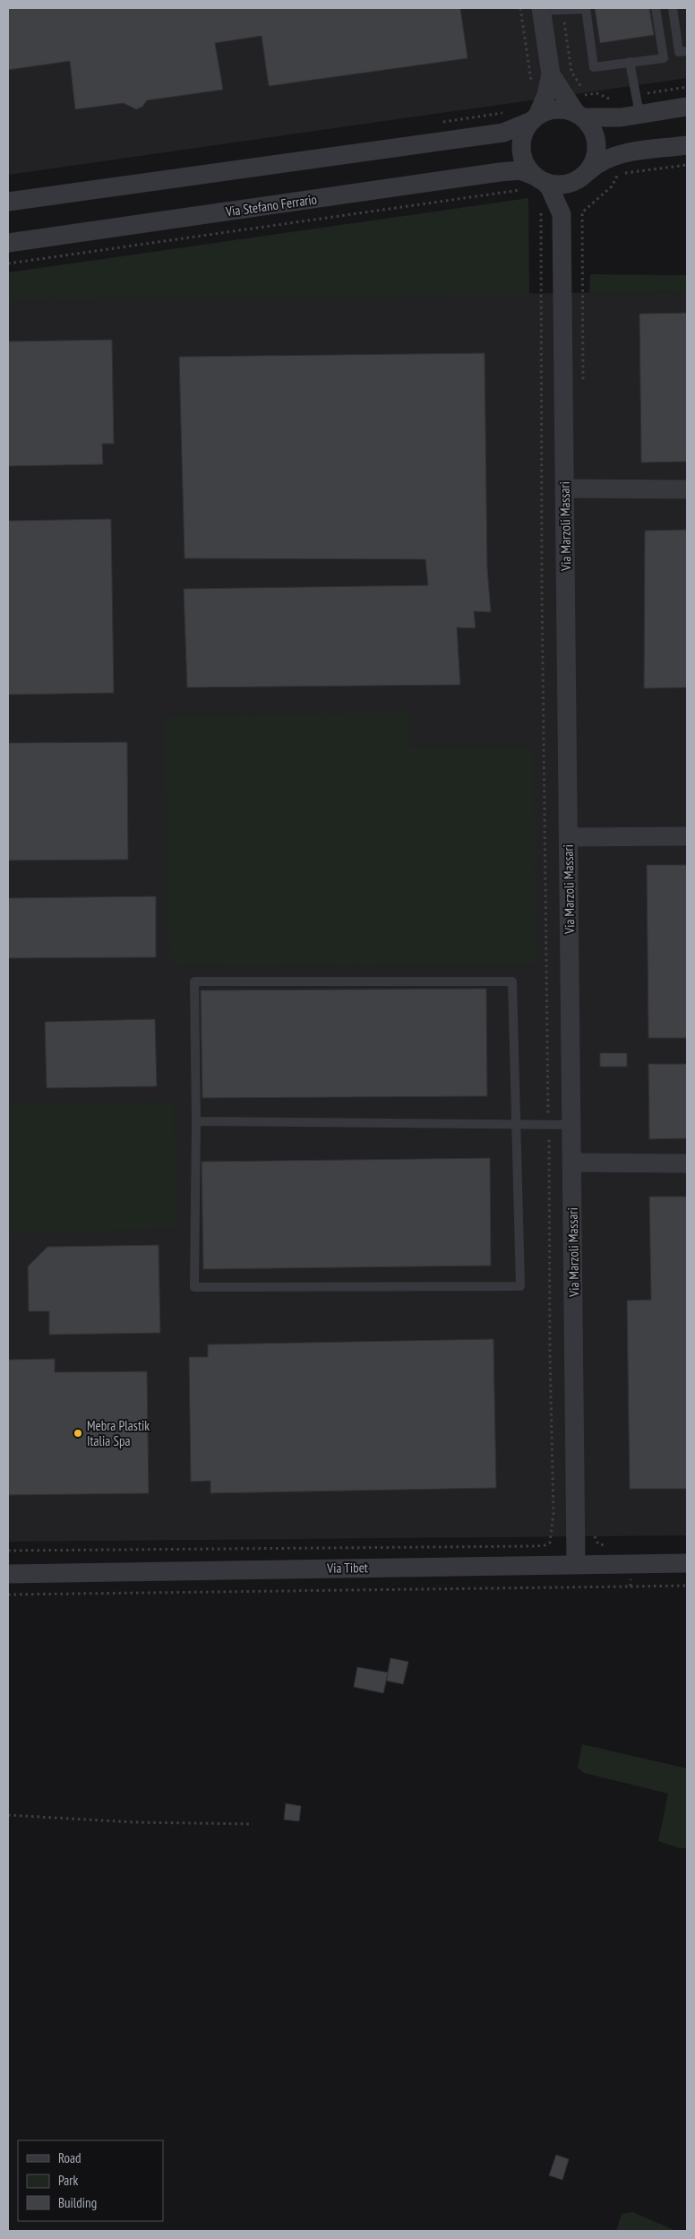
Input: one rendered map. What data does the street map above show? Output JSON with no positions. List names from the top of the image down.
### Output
{
  "streets": {
    "street": ["Via Stefano Ferrario", "Via Marzoli Massari", "Via Tibet"]
  },
  "crossings": [
    ["Via Stefano Ferrario", "Via Marzoli Massari"],
    ["Via Marzoli Massari", "Via Tibet"]
  ],
  "places": ["Mebra Plastik Italia Spa"],
  "legend": ["Road", "Park", "Building"]
}
